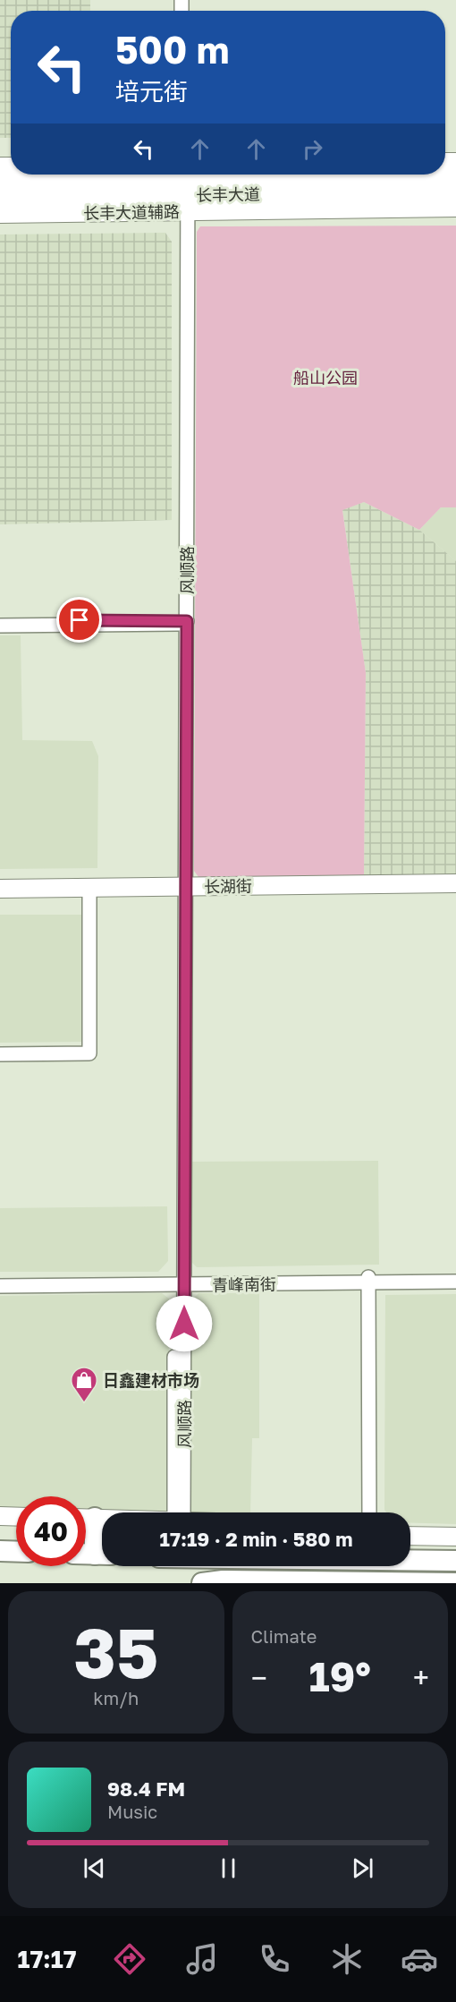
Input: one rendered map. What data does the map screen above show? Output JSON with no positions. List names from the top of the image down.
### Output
{
  "streets": {
    "main road": ["长丰大道", "长丰大道辅路", "长湖街"],
    "street": ["风顺路", "青峰南街"]
  },
  "crossings": [
    ["长丰大道", "长丰大道辅路"],
    ["长丰大道", "风顺路"],
    ["长丰大道辅路", "风顺路"],
    ["风顺路", "长湖街"],
    ["风顺路", "青峰南街"]
  ],
  "parks": ["船山公园"],
  "places": {
    "shop": ["日鑫建材市场"]
  },
  "page": {
    "turn": ["500 m", "培元街"],
    "limit": "40",
    "trip": "17:19 · 2 min · 580 m",
    "tile": [
      ["35", "km/h"],
      "Climate"
    ],
    "heat": ["−", "19°", "+"],
    "song": ["98.4 FM", "Music"],
    "tabs": "17:17"
  }
}
